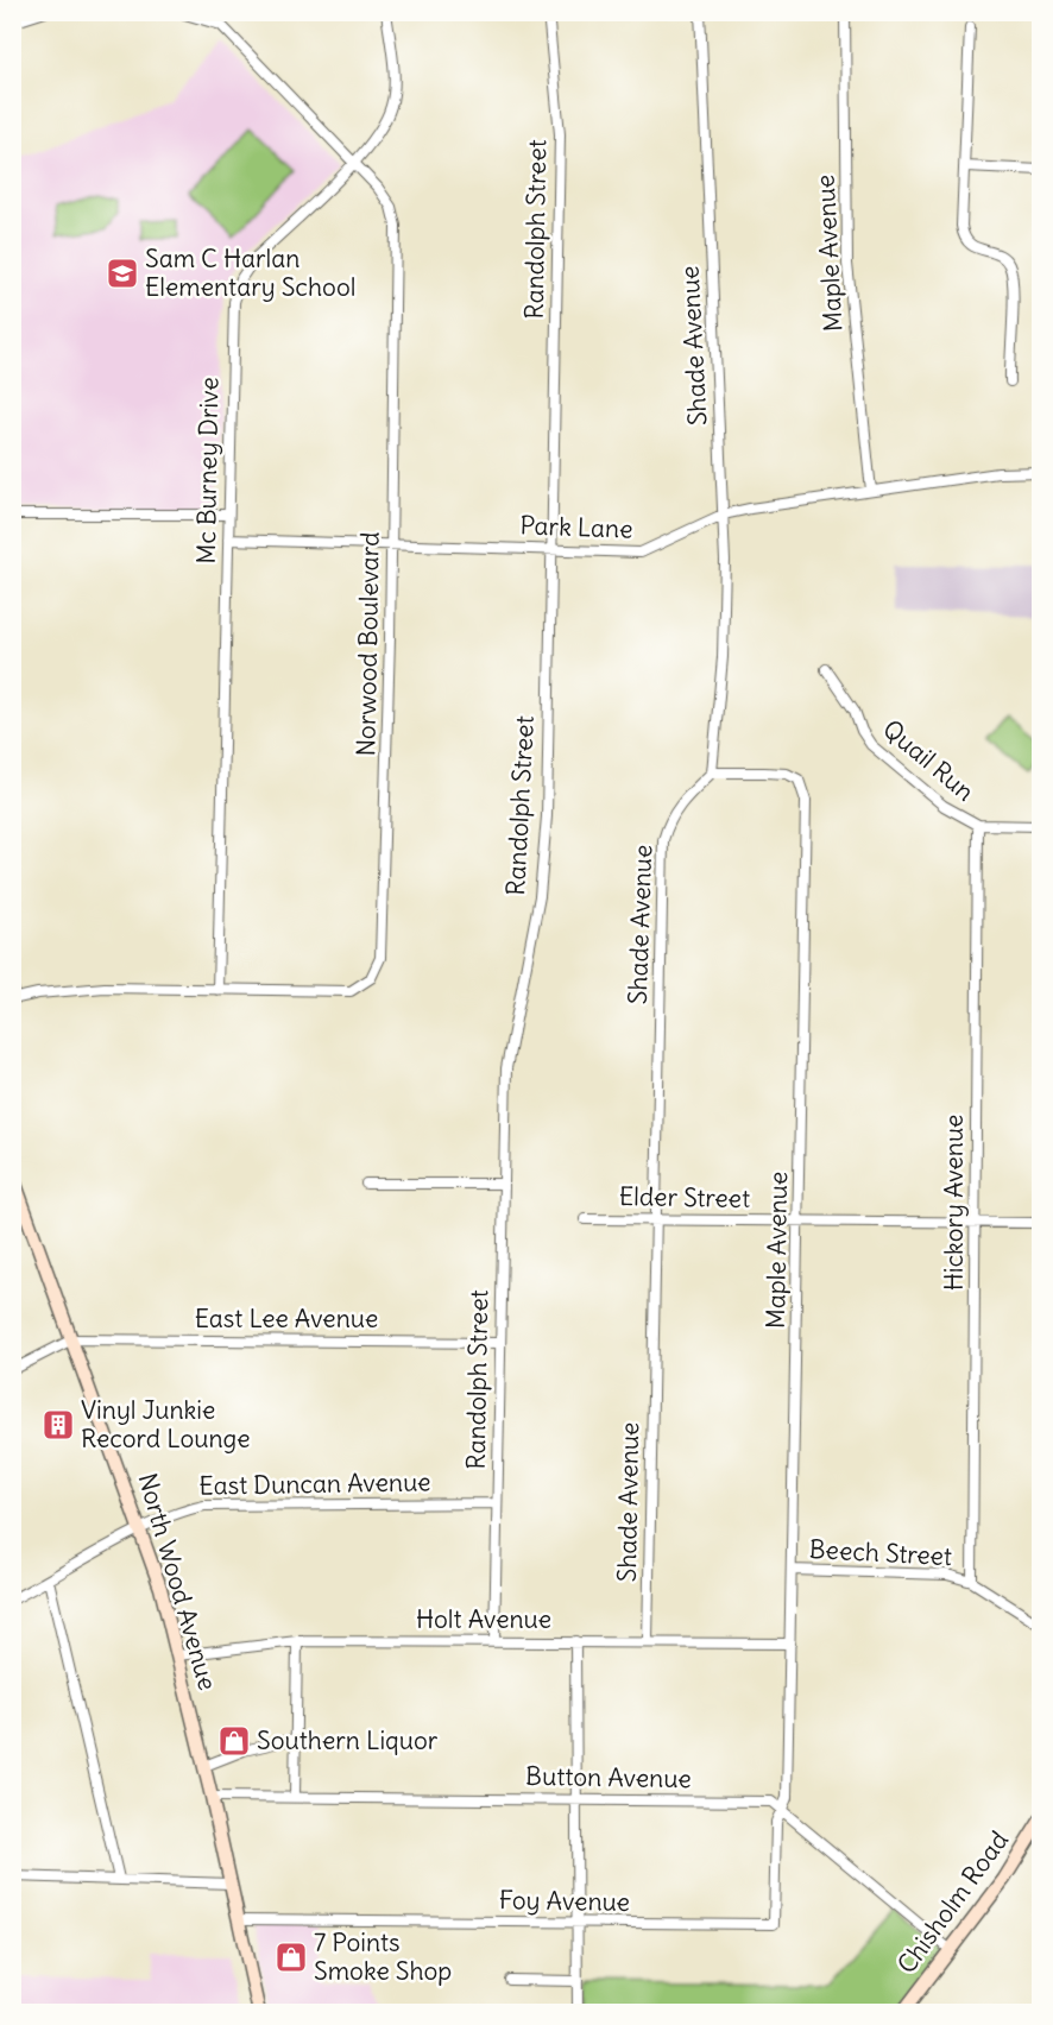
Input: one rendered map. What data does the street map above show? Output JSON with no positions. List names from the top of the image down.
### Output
{
  "streets": {
    "main road": ["North Wood Avenue", "Chisholm Road"],
    "street": [
      "Randolph Street",
      "Maple Avenue",
      "Shade Avenue",
      "Mc Burney Drive",
      "Park Lane",
      "Norwood Boulevard",
      "Quail Run",
      "Elder Street",
      "Hickory Avenue",
      "East Lee Avenue",
      "East Duncan Avenue",
      "Beech Street",
      "Holt Avenue",
      "Button Avenue",
      "Foy Avenue"
    ]
  },
  "crossings": [
    ["Randolph Street", "Park Lane"],
    ["Randolph Street", "East Lee Avenue"],
    ["Randolph Street", "East Duncan Avenue"],
    ["Randolph Street", "Holt Avenue"],
    ["Maple Avenue", "Shade Avenue"],
    ["Maple Avenue", "Park Lane"],
    ["Maple Avenue", "Elder Street"],
    ["Maple Avenue", "Beech Street"],
    ["Maple Avenue", "Holt Avenue"],
    ["Maple Avenue", "Button Avenue"],
    ["Maple Avenue", "Foy Avenue"],
    ["Shade Avenue", "Park Lane"],
    ["Shade Avenue", "Elder Street"],
    ["Shade Avenue", "Holt Avenue"],
    ["Mc Burney Drive", "Park Lane"],
    ["Mc Burney Drive", "Norwood Boulevard"],
    ["Park Lane", "Norwood Boulevard"],
    ["Quail Run", "Hickory Avenue"],
    ["Elder Street", "Hickory Avenue"],
    ["Hickory Avenue", "Beech Street"],
    ["East Lee Avenue", "North Wood Avenue"],
    ["East Duncan Avenue", "North Wood Avenue"],
    ["North Wood Avenue", "Holt Avenue"],
    ["North Wood Avenue", "Button Avenue"],
    ["North Wood Avenue", "Foy Avenue"],
    ["Button Avenue", "Foy Avenue"],
    ["Button Avenue", "Chisholm Road"]
  ],
  "places": {
    "school or university": ["Sam C Harlan Elementary School"],
    "building": ["Vinyl Junkie Record Lounge"],
    "shop": ["Southern Liquor", "7 Points Smoke Shop"]
  }
}
